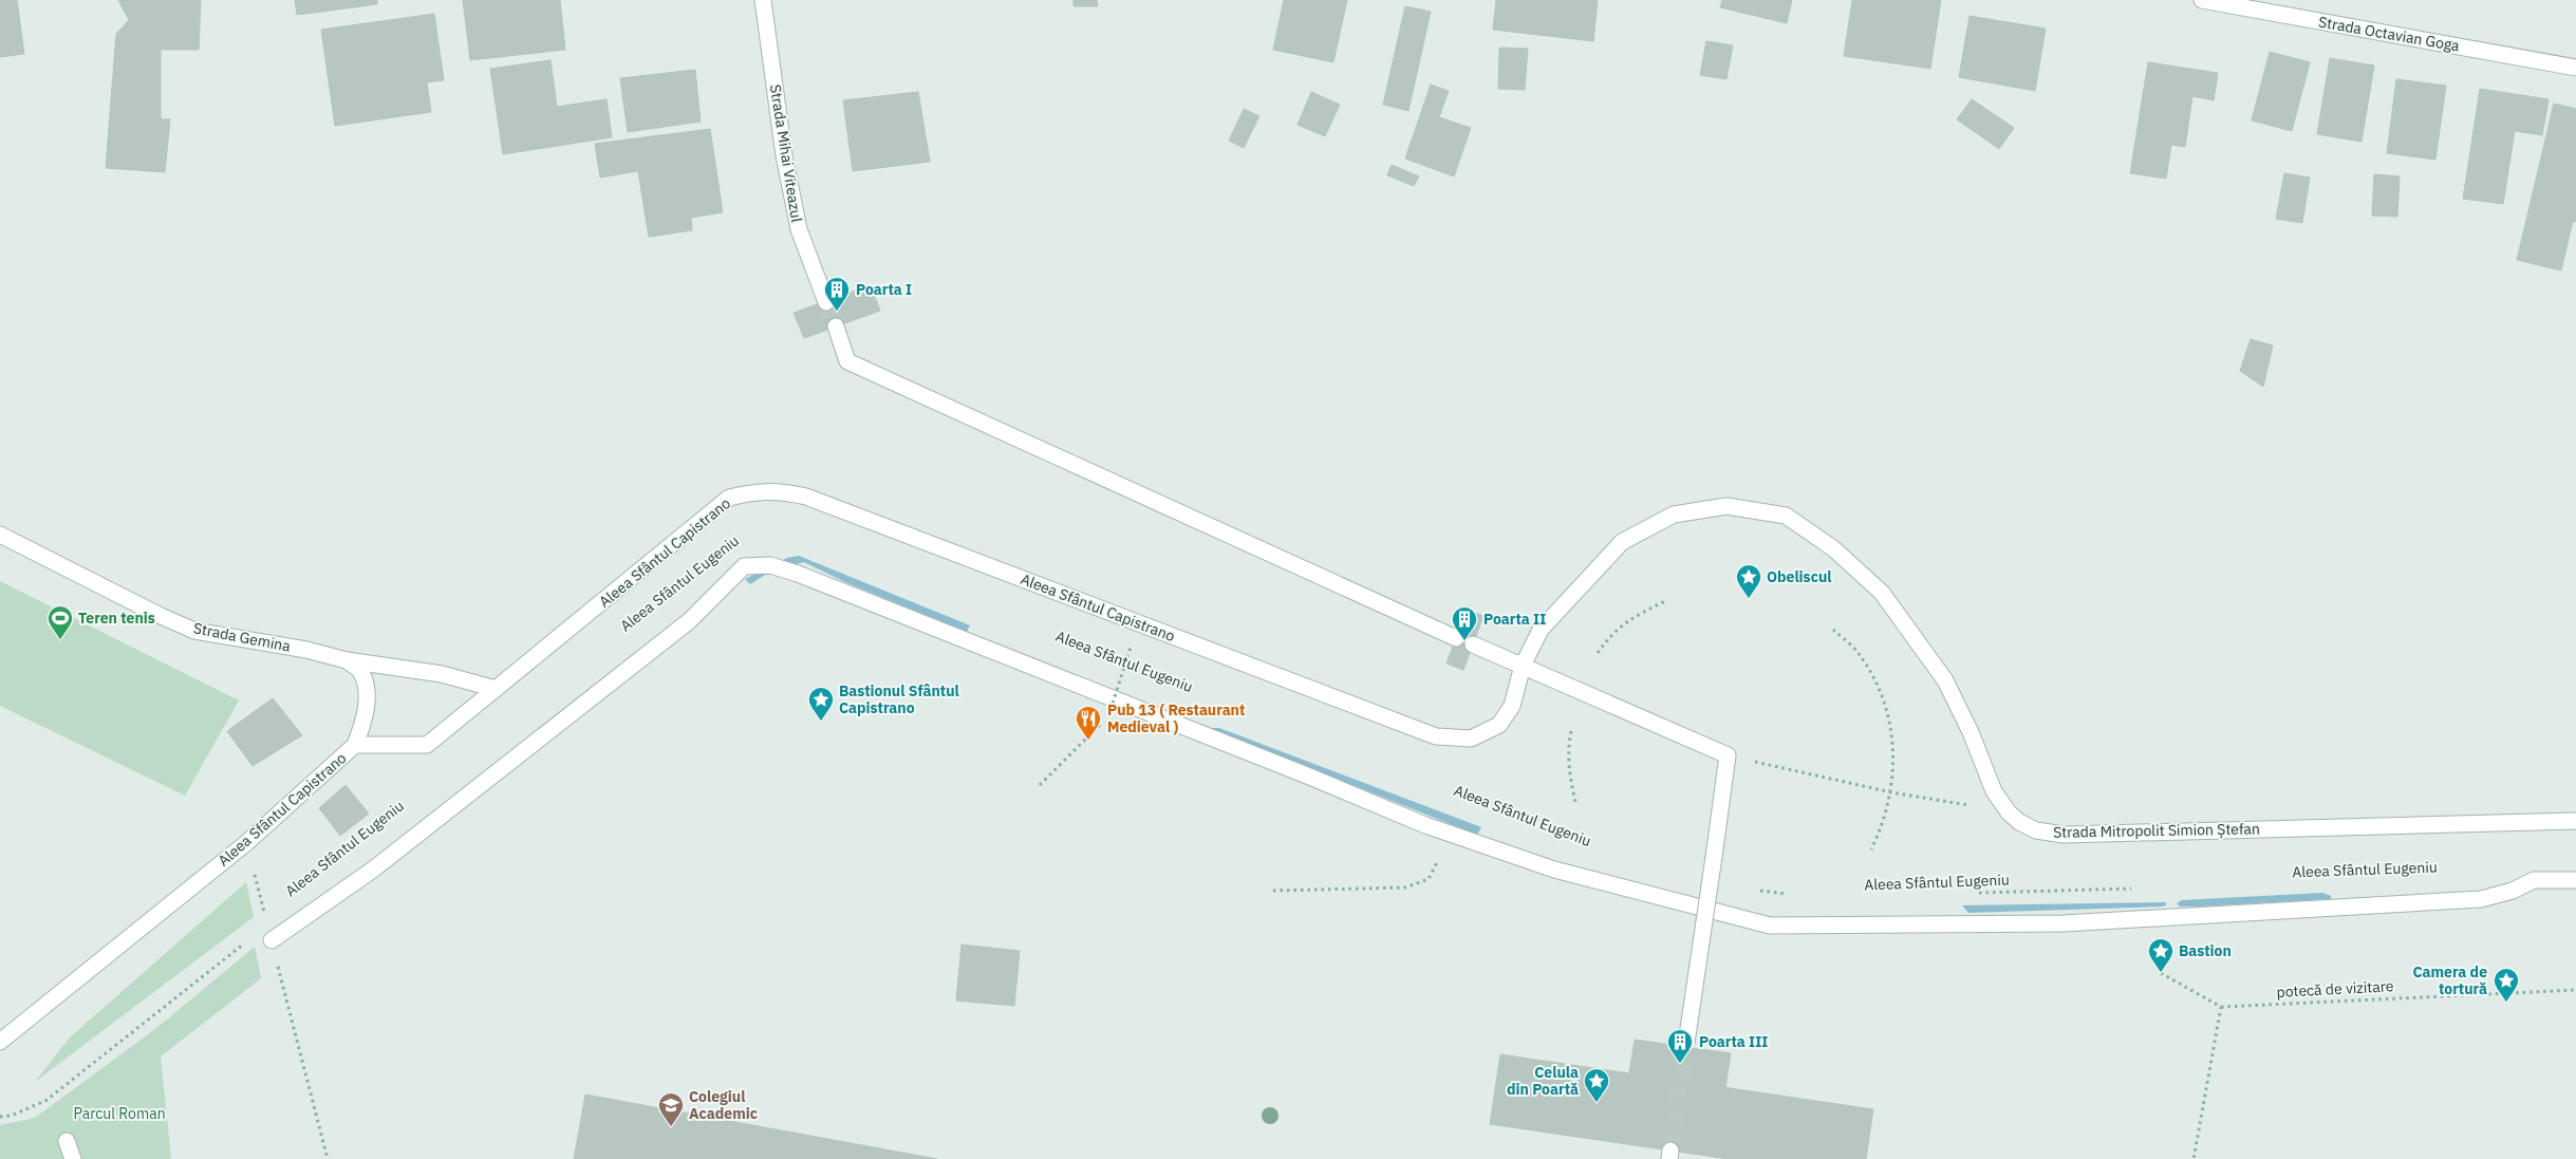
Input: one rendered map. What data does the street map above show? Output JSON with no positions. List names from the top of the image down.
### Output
{
  "streets": {
    "street": [
      "Strada Octavian Goga",
      "Strada Mihai Viteazul",
      "Aleea Sfântul Capistrano",
      "Strada Gemina",
      "Strada Mitropolit Simion Ștefan"
    ],
    "path": ["Aleea Sfântul Eugeniu", "potecă de vizitare"]
  },
  "crossings": [
    ["Aleea Sfântul Capistrano", "Strada Gemina"],
    ["Aleea Sfântul Capistrano", "Strada Mitropolit Simion Ștefan"]
  ],
  "parks": ["Parcul Roman"],
  "places": {
    "building": ["Poarta I", "Poarta II", "Poarta III"],
    "place": [
      "Obeliscul",
      "Bastionul Sfântul Capistrano",
      "Bastion",
      "Camera de tortură",
      "Celula din Poartă"
    ],
    "sports": ["Teren tenis"],
    "restaurant": ["Pub 13 ( Restaurant Medieval )"],
    "school or university": ["Colegiul Academic"]
  }
}
